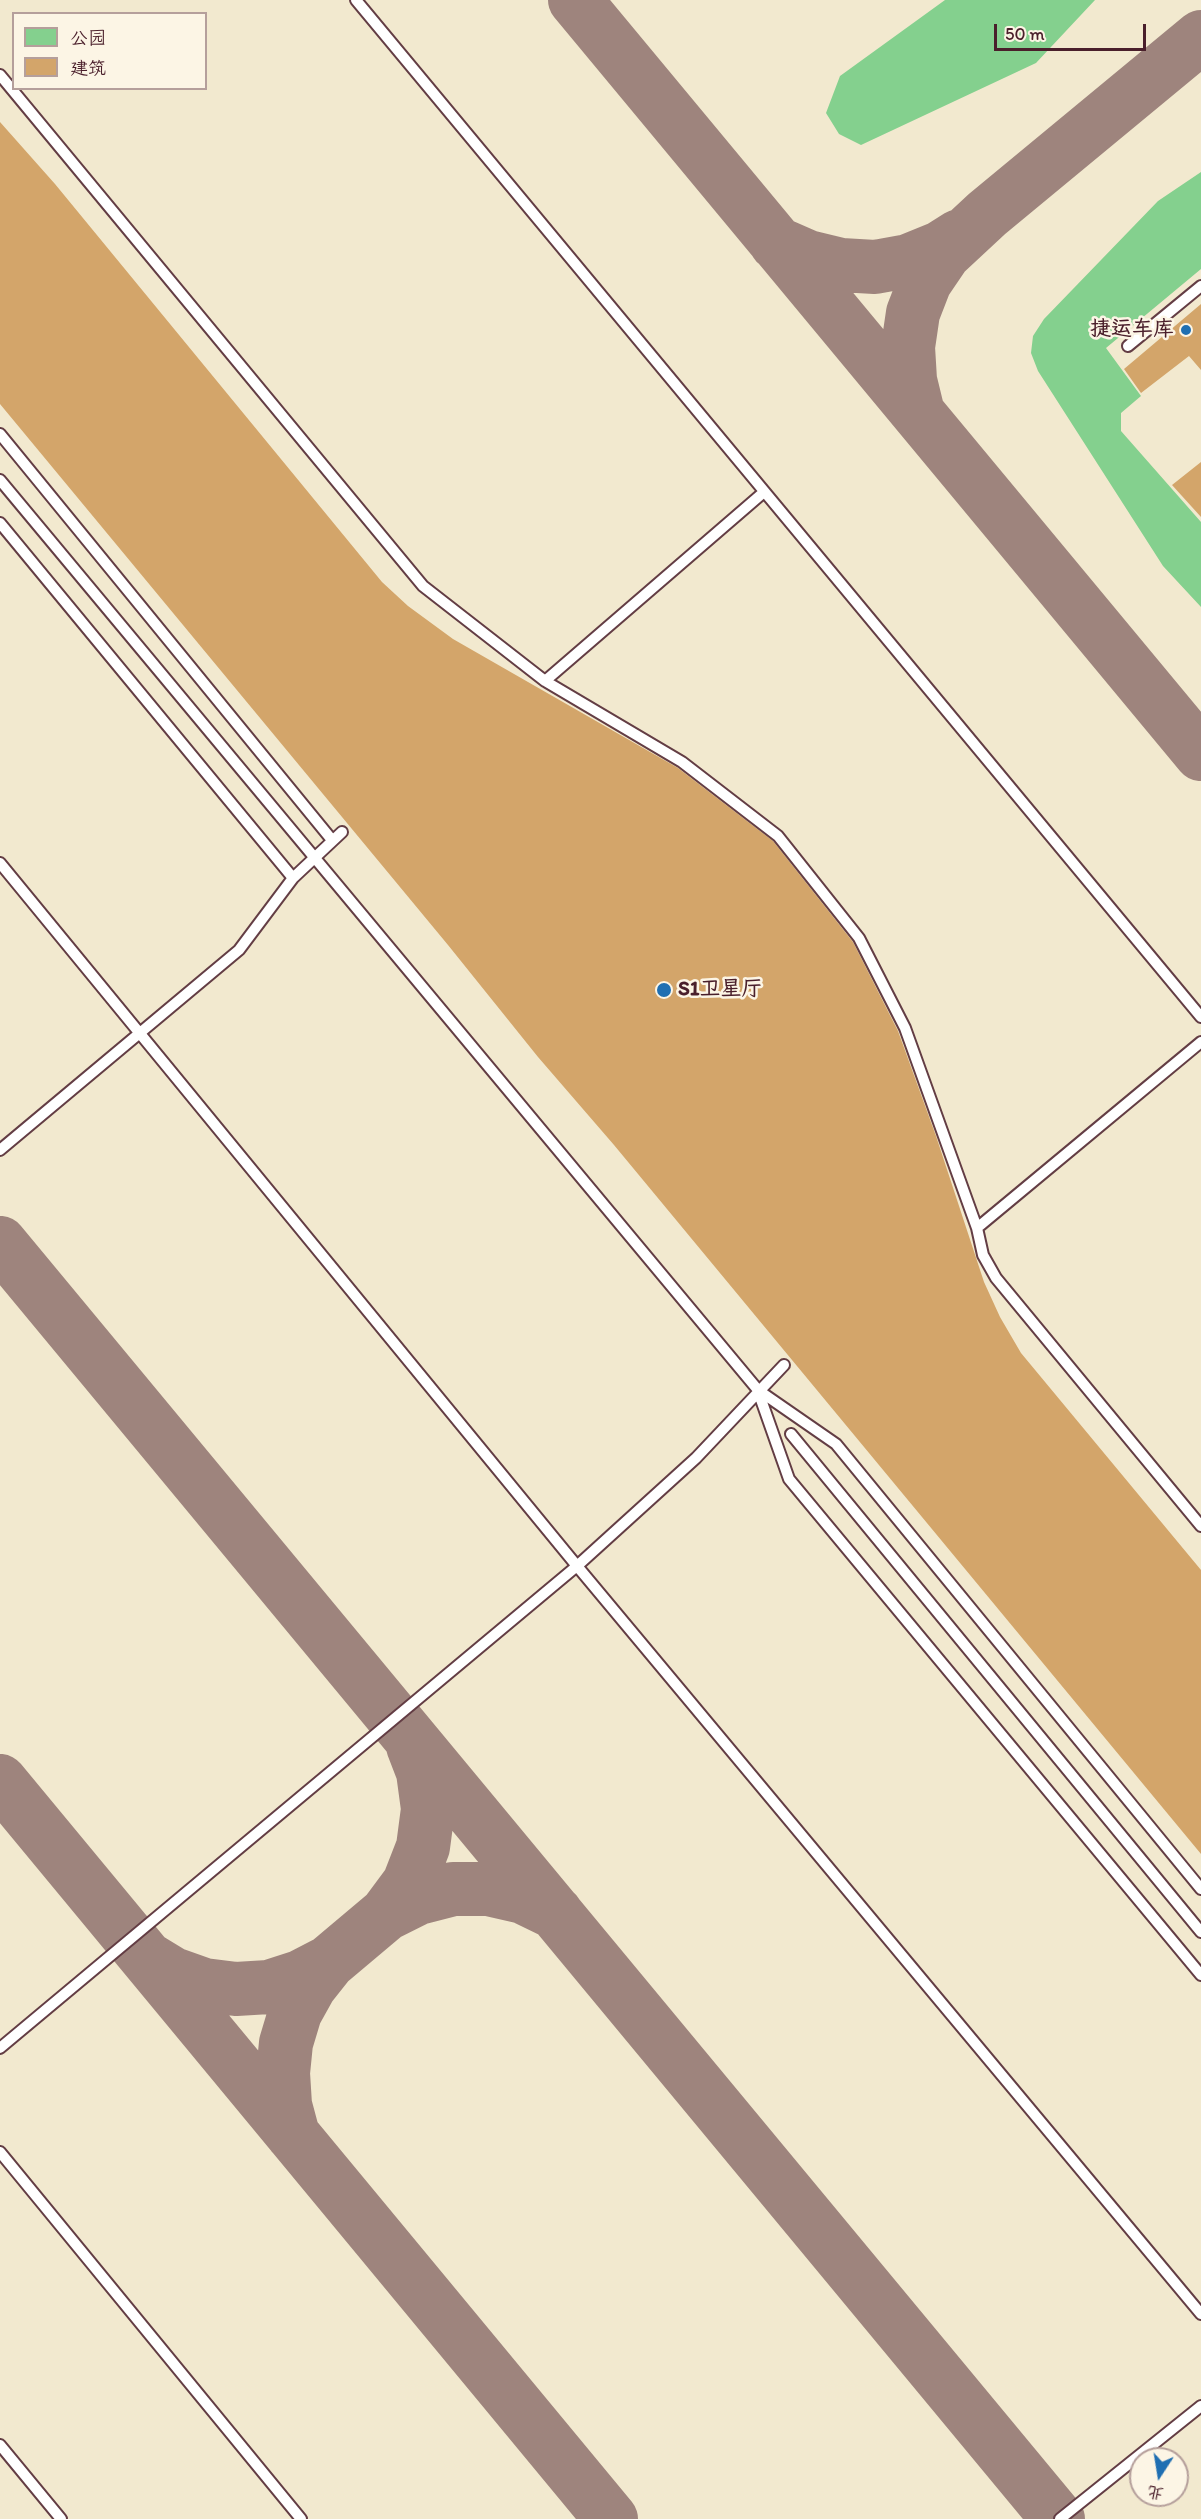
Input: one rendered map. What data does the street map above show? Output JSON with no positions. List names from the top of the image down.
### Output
{
  "places": ["捷运车库", "S1卫星厅"],
  "legend": ["公园", "建筑"],
  "scale_bar": "50 m",
  "north": "bottom"
}
